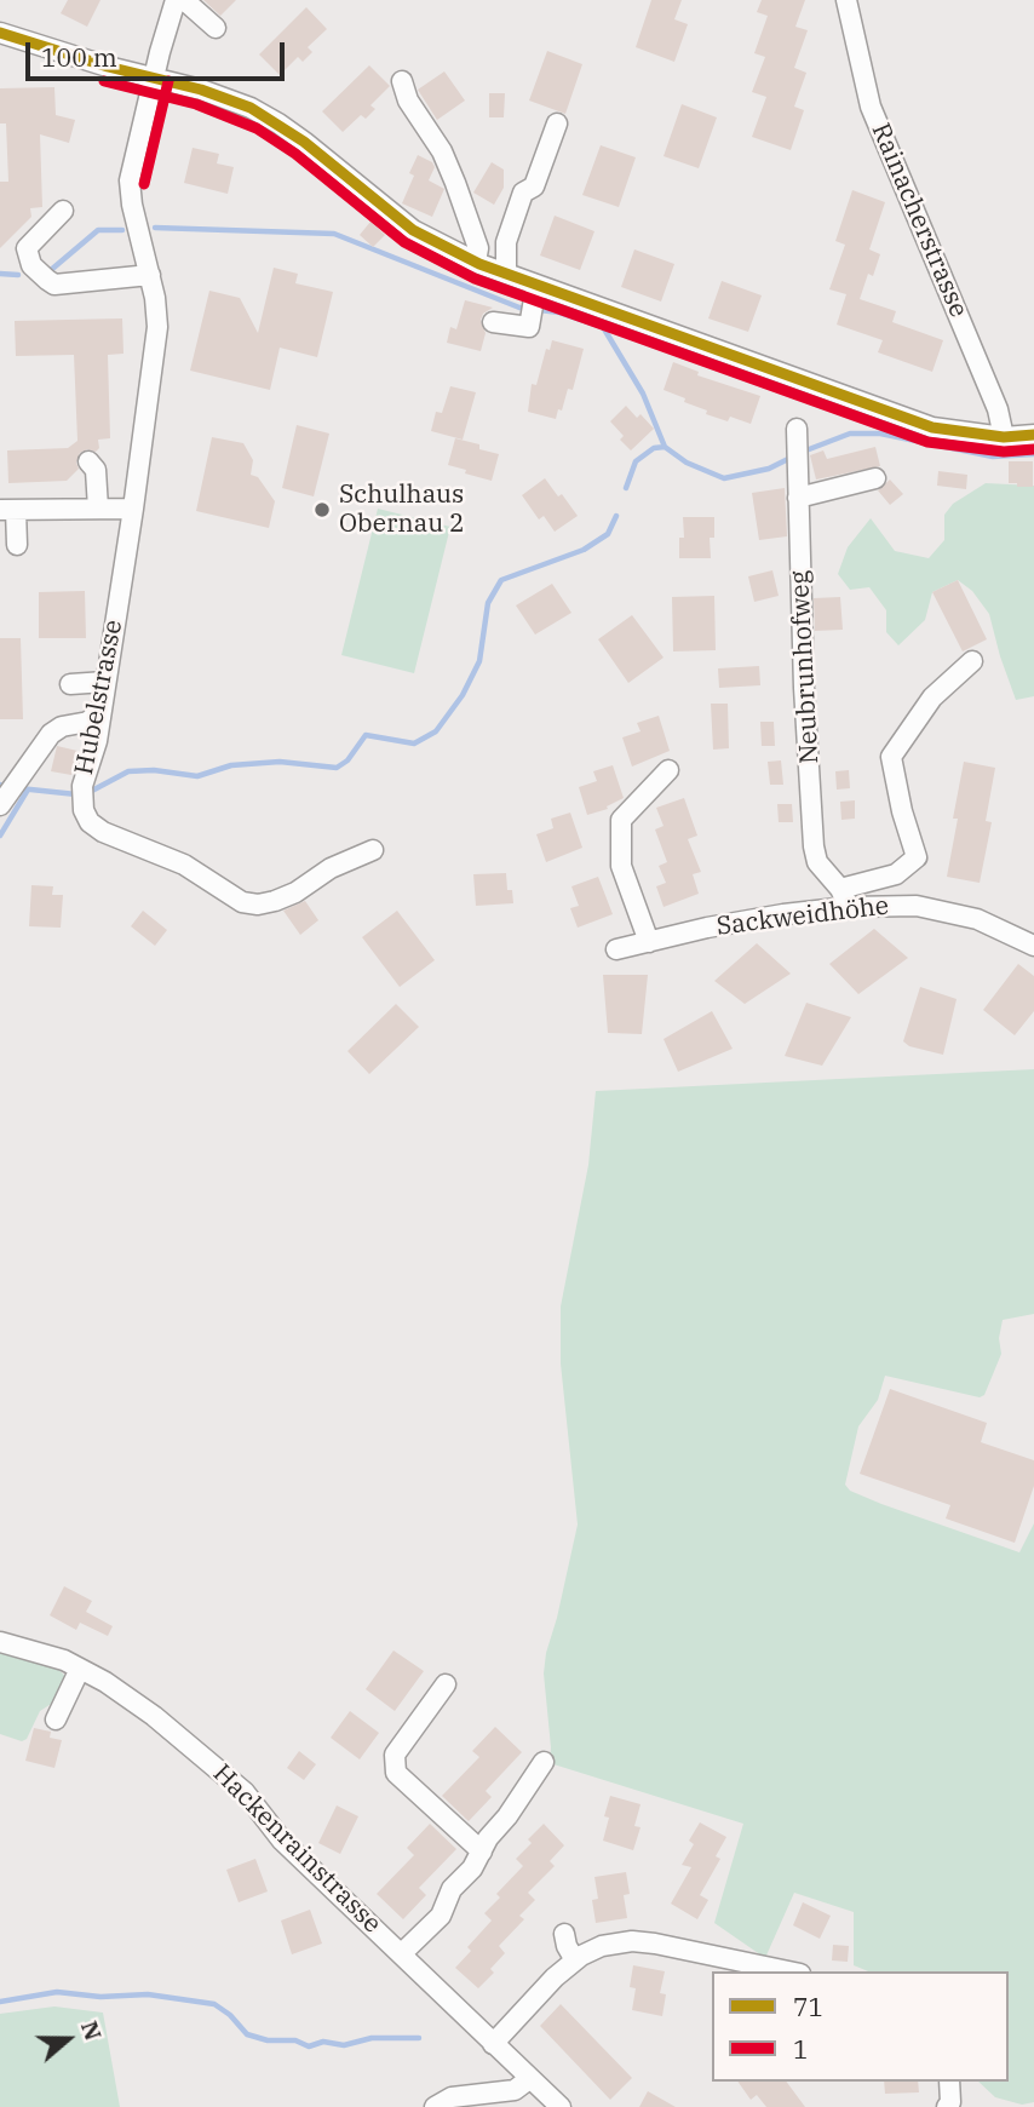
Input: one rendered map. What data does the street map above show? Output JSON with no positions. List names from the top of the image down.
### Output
{
  "streets": {
    "street": [
      "Rainacherstrasse",
      "Neubrunhofweg",
      "Hubelstrasse",
      "Sackweidhöhe",
      "Hackenrainstrasse"
    ]
  },
  "crossings": [
    ["Neubrunhofweg", "Sackweidhöhe"]
  ],
  "places": ["Schulhaus Obernau 2"],
  "lines": ["transit line 71", "transit line 1"],
  "legend": ["71", "1"],
  "scale_bar": "100 m",
  "north": "right"
}
